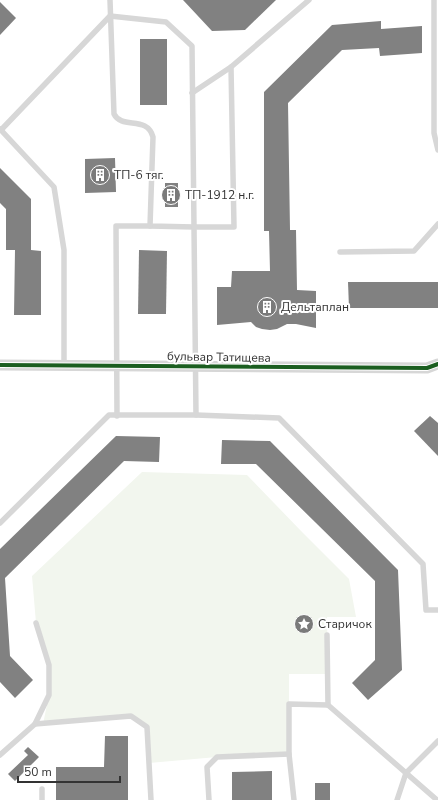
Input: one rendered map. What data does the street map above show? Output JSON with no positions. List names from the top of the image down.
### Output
{
  "streets": {
    "street": ["бульвар Татищева"]
  },
  "places": {
    "building": ["ТП-6 тяг.", "ТП-1912 н.г.", "Дельтаплан"],
    "place": ["Старичок"]
  },
  "scale_bar": "50 m"
}
